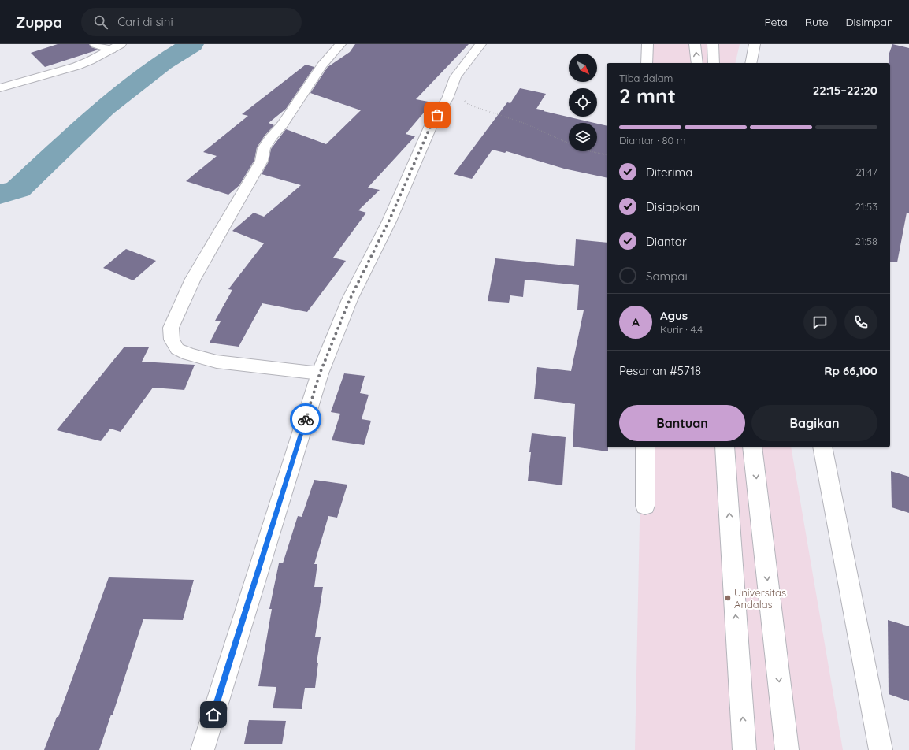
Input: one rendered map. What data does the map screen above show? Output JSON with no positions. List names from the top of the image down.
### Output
{
  "places": ["Universitas Andalas"],
  "north": "bottom right",
  "page": {
    "header": "Zuppa",
    "search": "Cari di sini",
    "nav": ["Peta", "Rute", "Disimpan"],
    "heading": ["2 mnt", "Tiba dalam", "22:15–22:20"],
    "panel": [
      "Agus",
      "Kurir · 4.4",
      "Pesanan #5718",
      "Rp 66,100"
    ],
    "bar": "Diantar · 80 m",
    "list": [
      ["Diterima", "21:47"],
      ["Disiapkan", "21:53"],
      ["Diantar", "21:58"],
      "Sampai"
    ],
    "round": "A",
    "buttons": ["Bantuan", "Bagikan"]
  }
}
